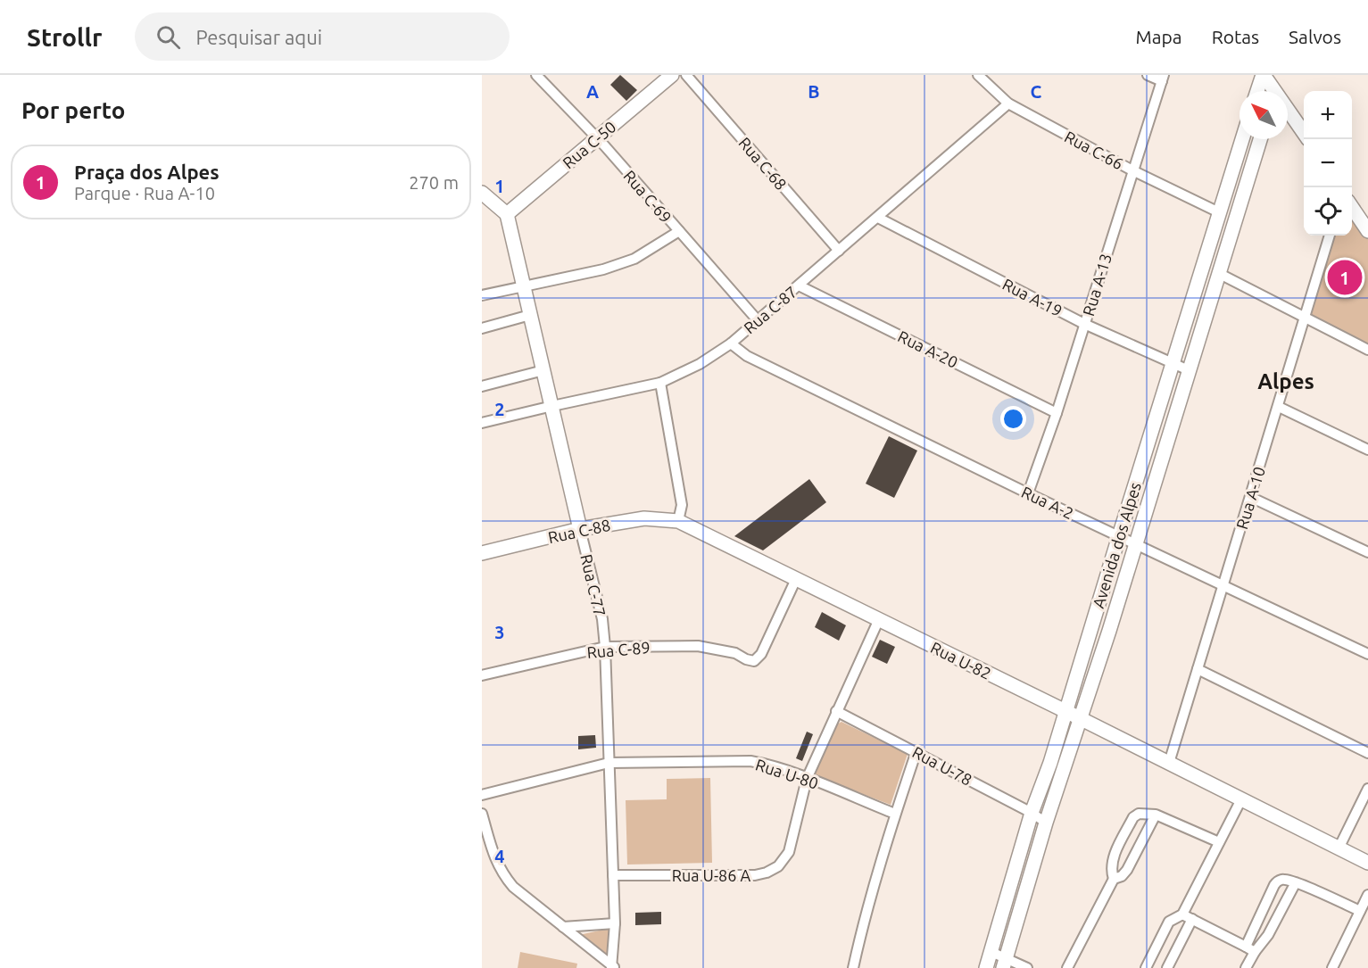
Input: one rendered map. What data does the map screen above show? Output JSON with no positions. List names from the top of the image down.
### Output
{
  "streets": {
    "main road": [
      "Rua C-50",
      "Rua C-88",
      "Avenida dos Alpes",
      "Rua C-77",
      "Rua U-82"
    ],
    "street": [
      "Rua C-66",
      "Rua C-68",
      "Rua C-69",
      "Rua A-13",
      "Rua A-19",
      "Rua C-87",
      "Rua A-20",
      "Rua A-10",
      "Rua A-2",
      "Rua C-89",
      "Rua U-78",
      "Rua U-80",
      "Rua U-86 A"
    ]
  },
  "crossings": [
    ["Rua C-50", "Rua C-69"],
    ["Rua C-50", "Rua C-77"],
    ["Rua C-66", "Rua A-13"],
    ["Rua C-66", "Rua C-87"],
    ["Rua C-66", "Avenida dos Alpes"],
    ["Rua C-68", "Rua C-87"],
    ["Rua C-69", "Rua C-87"],
    ["Rua A-13", "Rua A-19"],
    ["Rua A-13", "Rua A-20"],
    ["Rua A-13", "Rua A-2"],
    ["Rua A-19", "Rua C-87"],
    ["Rua A-19", "Avenida dos Alpes"],
    ["Rua C-87", "Rua A-20"],
    ["Rua C-87", "Rua A-2"],
    ["Rua C-87", "Rua C-77"],
    ["Rua A-10", "Rua A-2"],
    ["Rua A-10", "Rua U-82"],
    ["Rua A-2", "Avenida dos Alpes"],
    ["Rua C-88", "Rua C-77"],
    ["Rua C-88", "Rua U-82"],
    ["Avenida dos Alpes", "Rua U-82"],
    ["Avenida dos Alpes", "Rua U-78"],
    ["Rua C-77", "Rua C-89"],
    ["Rua C-77", "Rua U-80"],
    ["Rua C-77", "Rua U-86 A"],
    ["Rua C-89", "Rua U-82"],
    ["Rua U-82", "Rua U-86 A"],
    ["Rua U-78", "Rua U-86 A"],
    ["Rua U-80", "Rua U-86 A"]
  ],
  "districts": ["Alpes"],
  "north": "top left",
  "page": {
    "header": "Strollr",
    "search": "Pesquisar aqui",
    "nav": ["Mapa", "Rotas", "Salvos"],
    "heading": "Por perto",
    "map_buttons": ["+", "−"],
    "list": [
      {
        "mark": "1",
        "name": "Praça dos Alpes",
        "note": "Parque · Rua A-10",
        "value": "270 m"
      }
    ],
    "pins": "1"
  },
  "grid": {
    "columns": ["A", "B", "C"],
    "rows": [
      "1",
      "2",
      "3",
      "4"
    ]
  }
}
